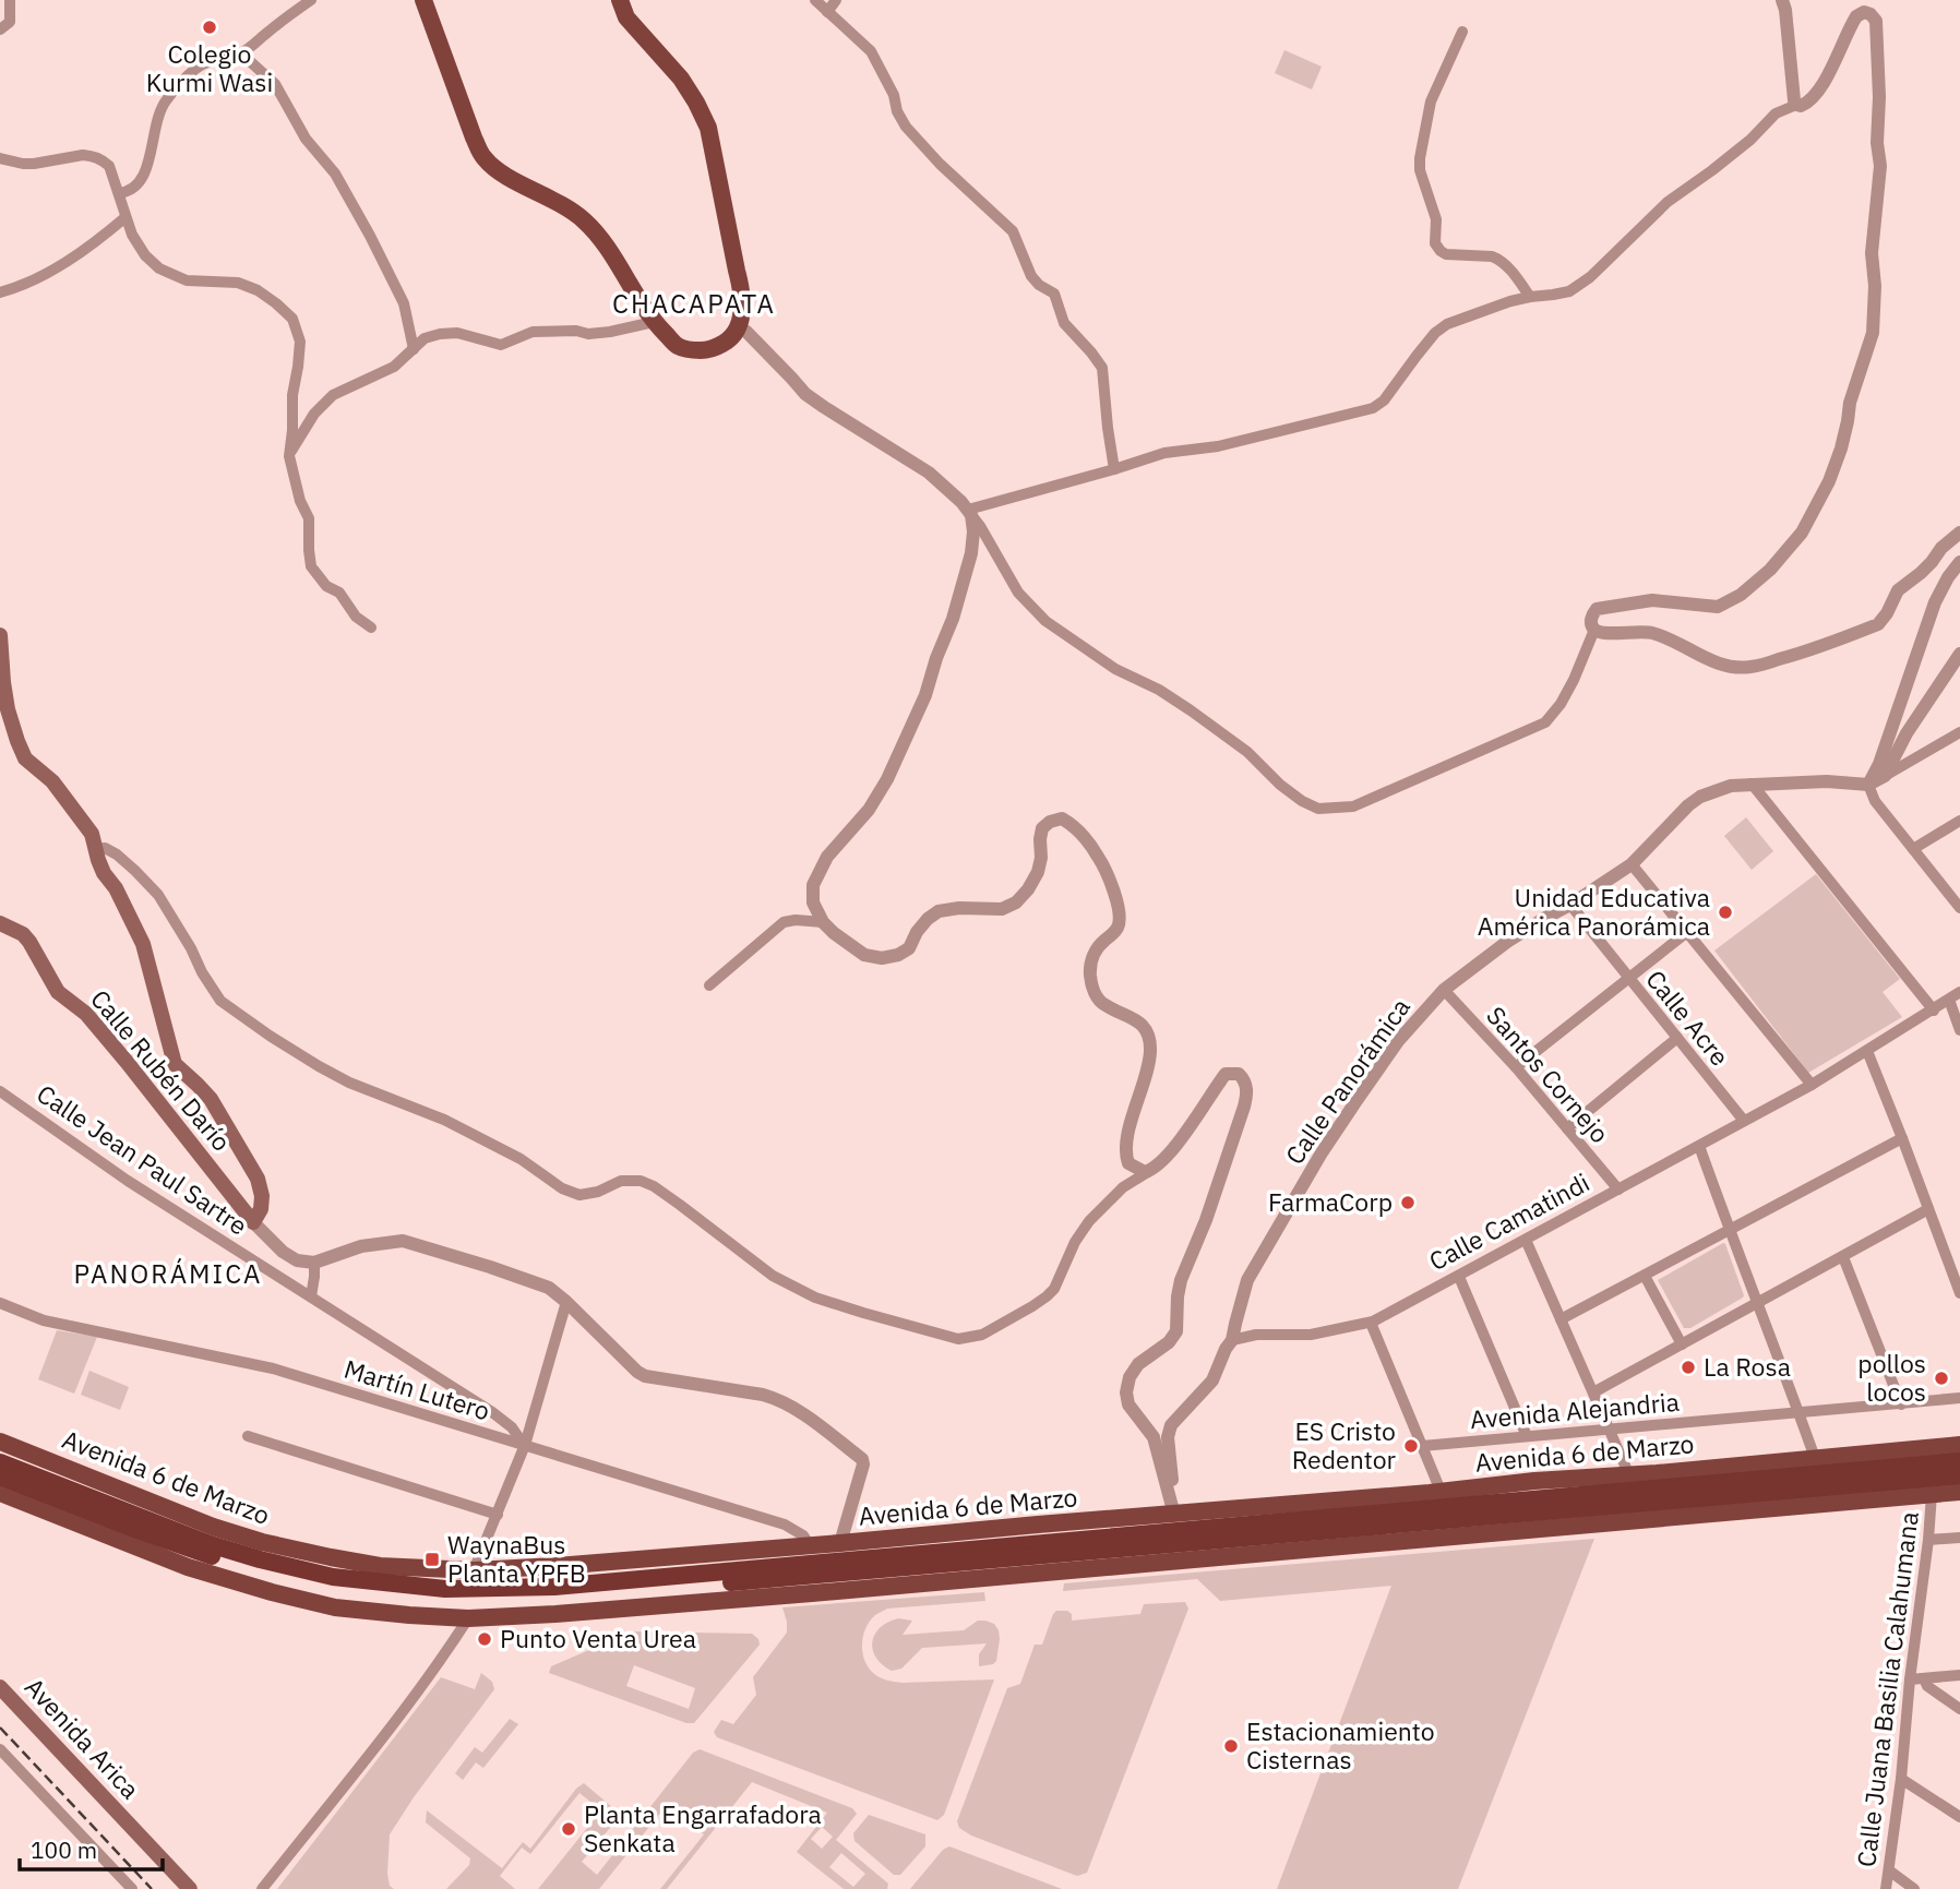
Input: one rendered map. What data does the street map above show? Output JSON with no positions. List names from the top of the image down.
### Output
{
  "streets": {
    "highway": ["Avenida 6 de Marzo"],
    "main road": ["Calle Rubén Darío", "Avenida Arica"],
    "street": [
      "Calle Acre",
      "Santos Cornejo",
      "Calle Panorámica",
      "Calle Jean Paul Sartre",
      "Calle Camatindi",
      "Martín Lutero",
      "Avenida Alejandria",
      "Calle Juana Basilia Calahumana"
    ]
  },
  "crossings": [
    ["Calle Acre", "Calle Panorámica"],
    ["Calle Acre", "Calle Camatindi"],
    ["Santos Cornejo", "Calle Panorámica"],
    ["Santos Cornejo", "Calle Camatindi"],
    ["Calle Panorámica", "Calle Camatindi"],
    ["Calle Jean Paul Sartre", "Martín Lutero"],
    ["Martín Lutero", "Avenida 6 de Marzo"]
  ],
  "districts": ["CHACAPATA", "PANORÁMICA"],
  "places": {
    "other": [
      "Colegio Kurmi Wasi",
      "Unidad Educativa América Panorámica",
      "FarmaCorp",
      "La Rosa",
      "pollos locos",
      "ES Cristo Redentor",
      "Punto Venta Urea",
      "Estacionamiento Cisternas",
      "Planta Engarrafadora Senkata"
    ],
    "transit": ["WaynaBus Planta YPFB"]
  },
  "scale_bar": "100 m"
}
